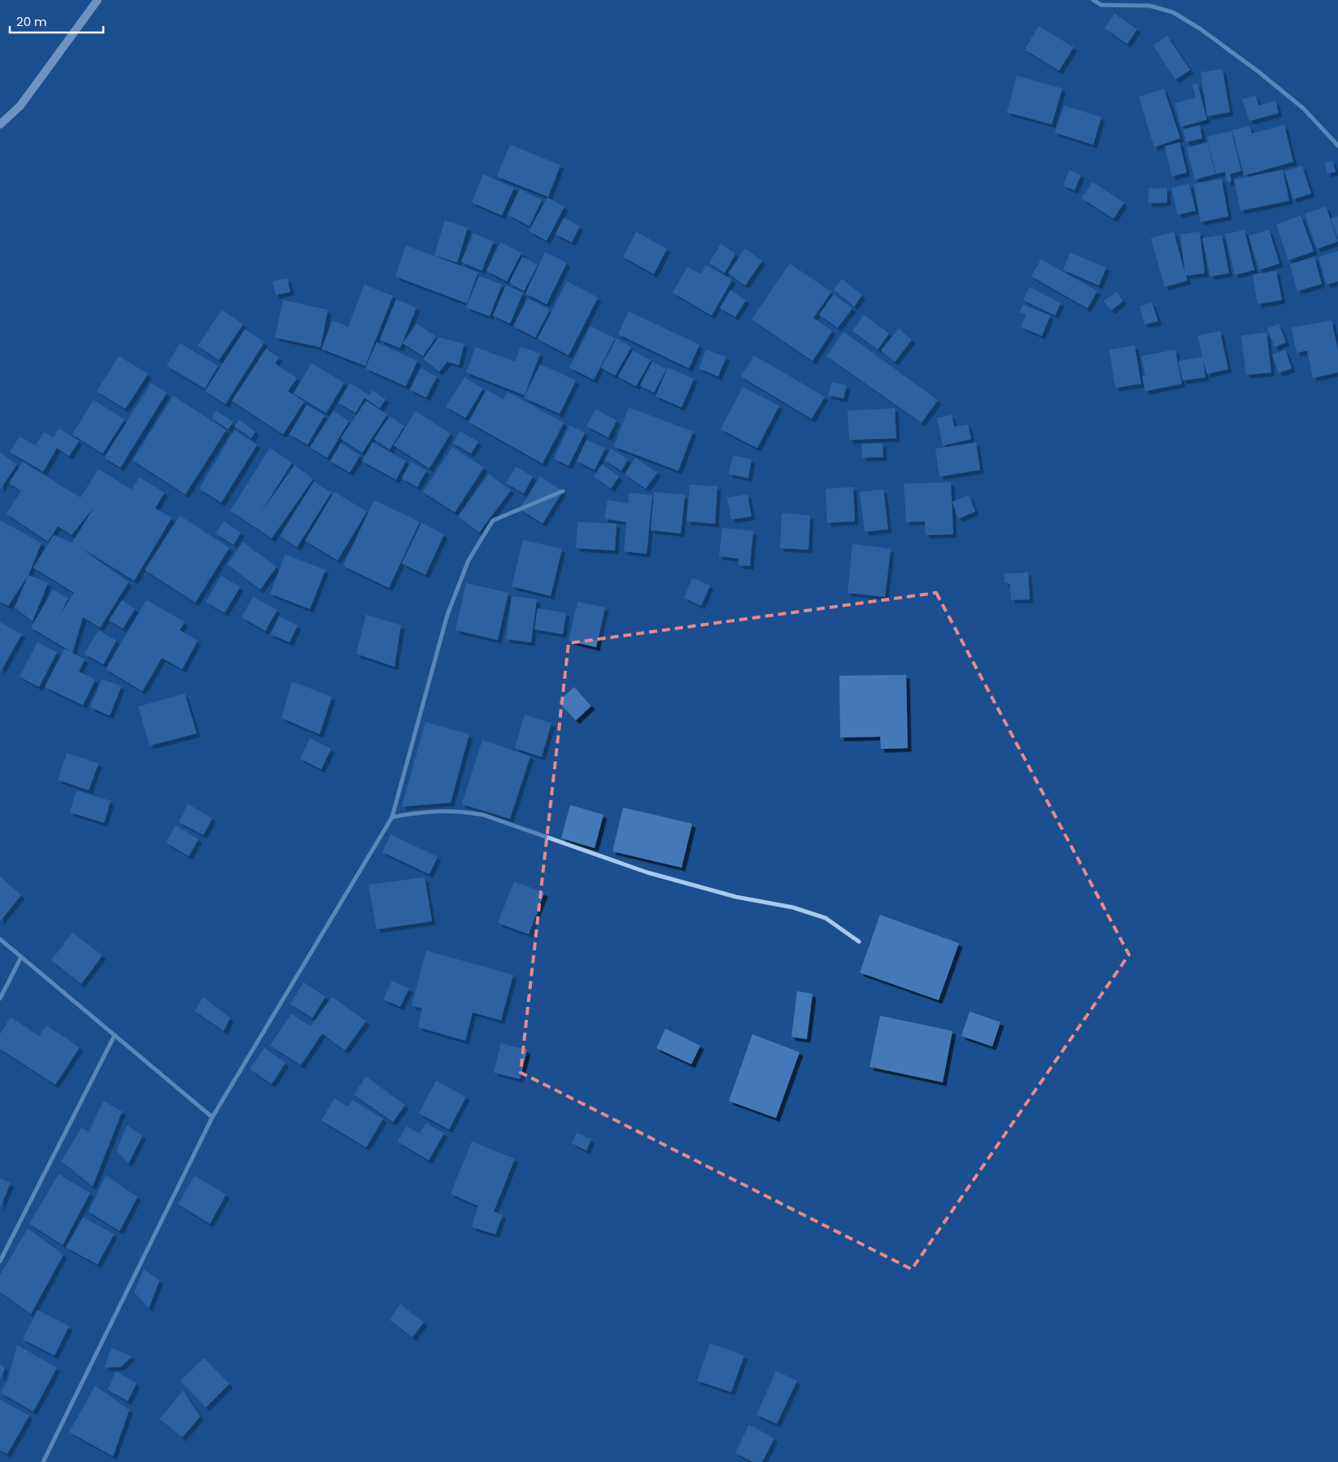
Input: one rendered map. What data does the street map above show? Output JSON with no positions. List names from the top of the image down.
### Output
{
  "scale_bar": "20 m"
}
